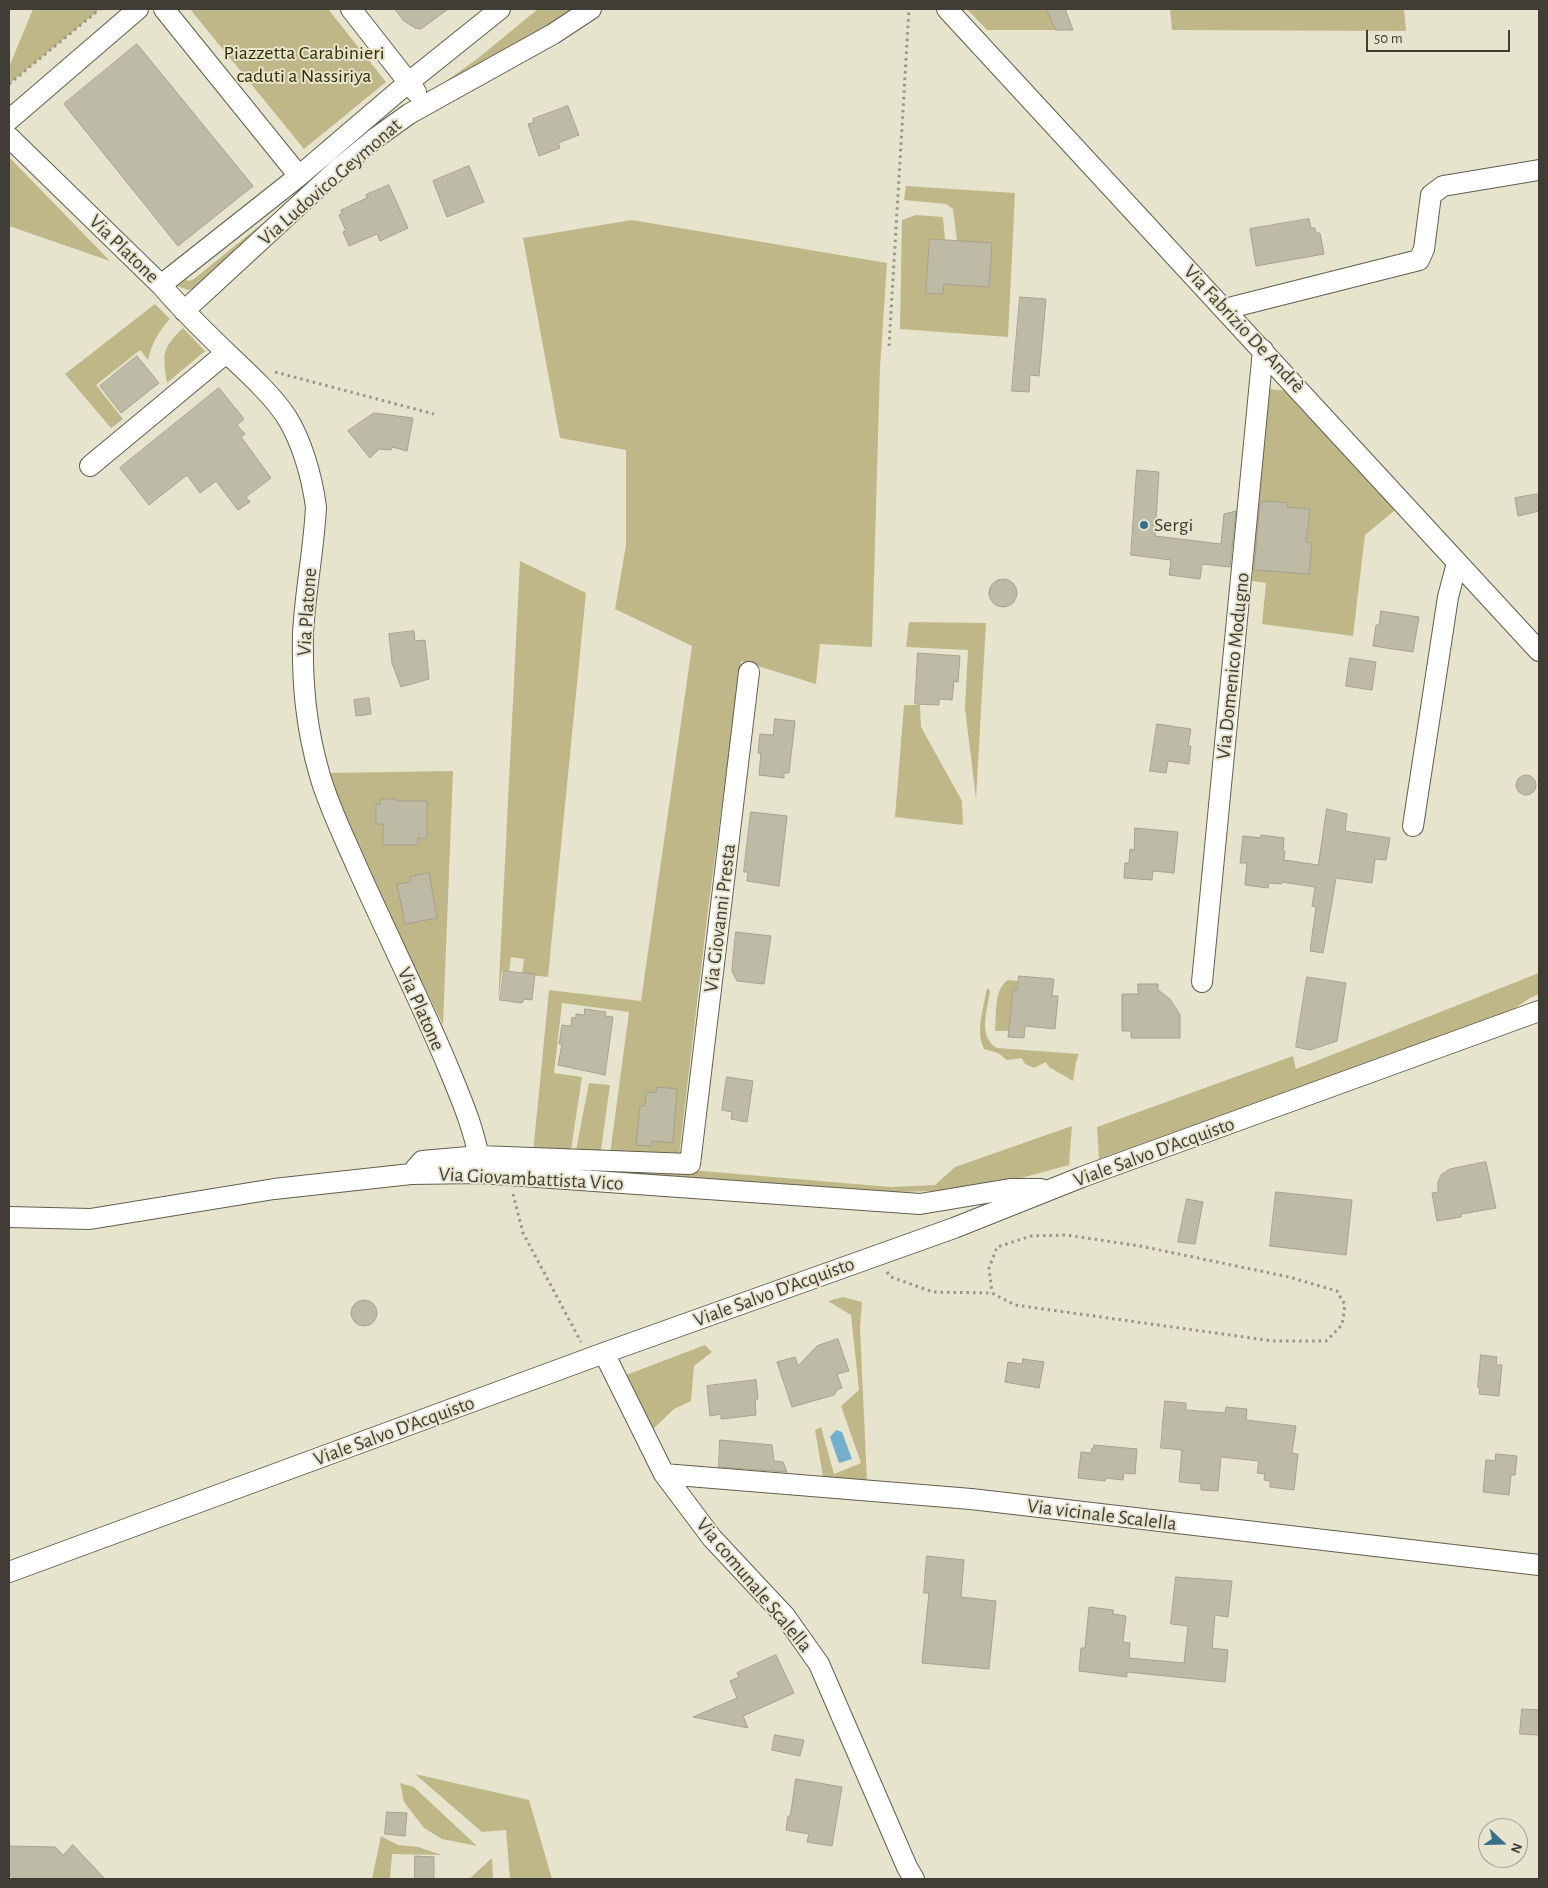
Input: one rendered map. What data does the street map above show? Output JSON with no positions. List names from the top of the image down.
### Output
{
  "streets": {
    "street": [
      "Via Ludovico Geymonat",
      "Via Platone",
      "Via Fabrizio De Andrè",
      "Via Domenico Modugno",
      "Via Giovanni Presta",
      "Viale Salvo D'Acquisto",
      "Via Giovambattista Vico",
      "Via vicinale Scalella",
      "Via comunale Scalella"
    ]
  },
  "crossings": [
    ["Via Ludovico Geymonat", "Via Platone"],
    ["Via Platone", "Via Giovanni Presta"],
    ["Via Platone", "Via Giovambattista Vico"],
    ["Via Fabrizio De Andrè", "Via Domenico Modugno"],
    ["Via Giovanni Presta", "Via Giovambattista Vico"],
    ["Viale Salvo D'Acquisto", "Via Giovambattista Vico"],
    ["Viale Salvo D'Acquisto", "Via comunale Scalella"],
    ["Via vicinale Scalella", "Via comunale Scalella"]
  ],
  "parks": ["Piazzetta Carabinieri caduti a Nassiriya"],
  "places": ["Sergi"],
  "scale_bar": "50 m",
  "north": "right"
}
